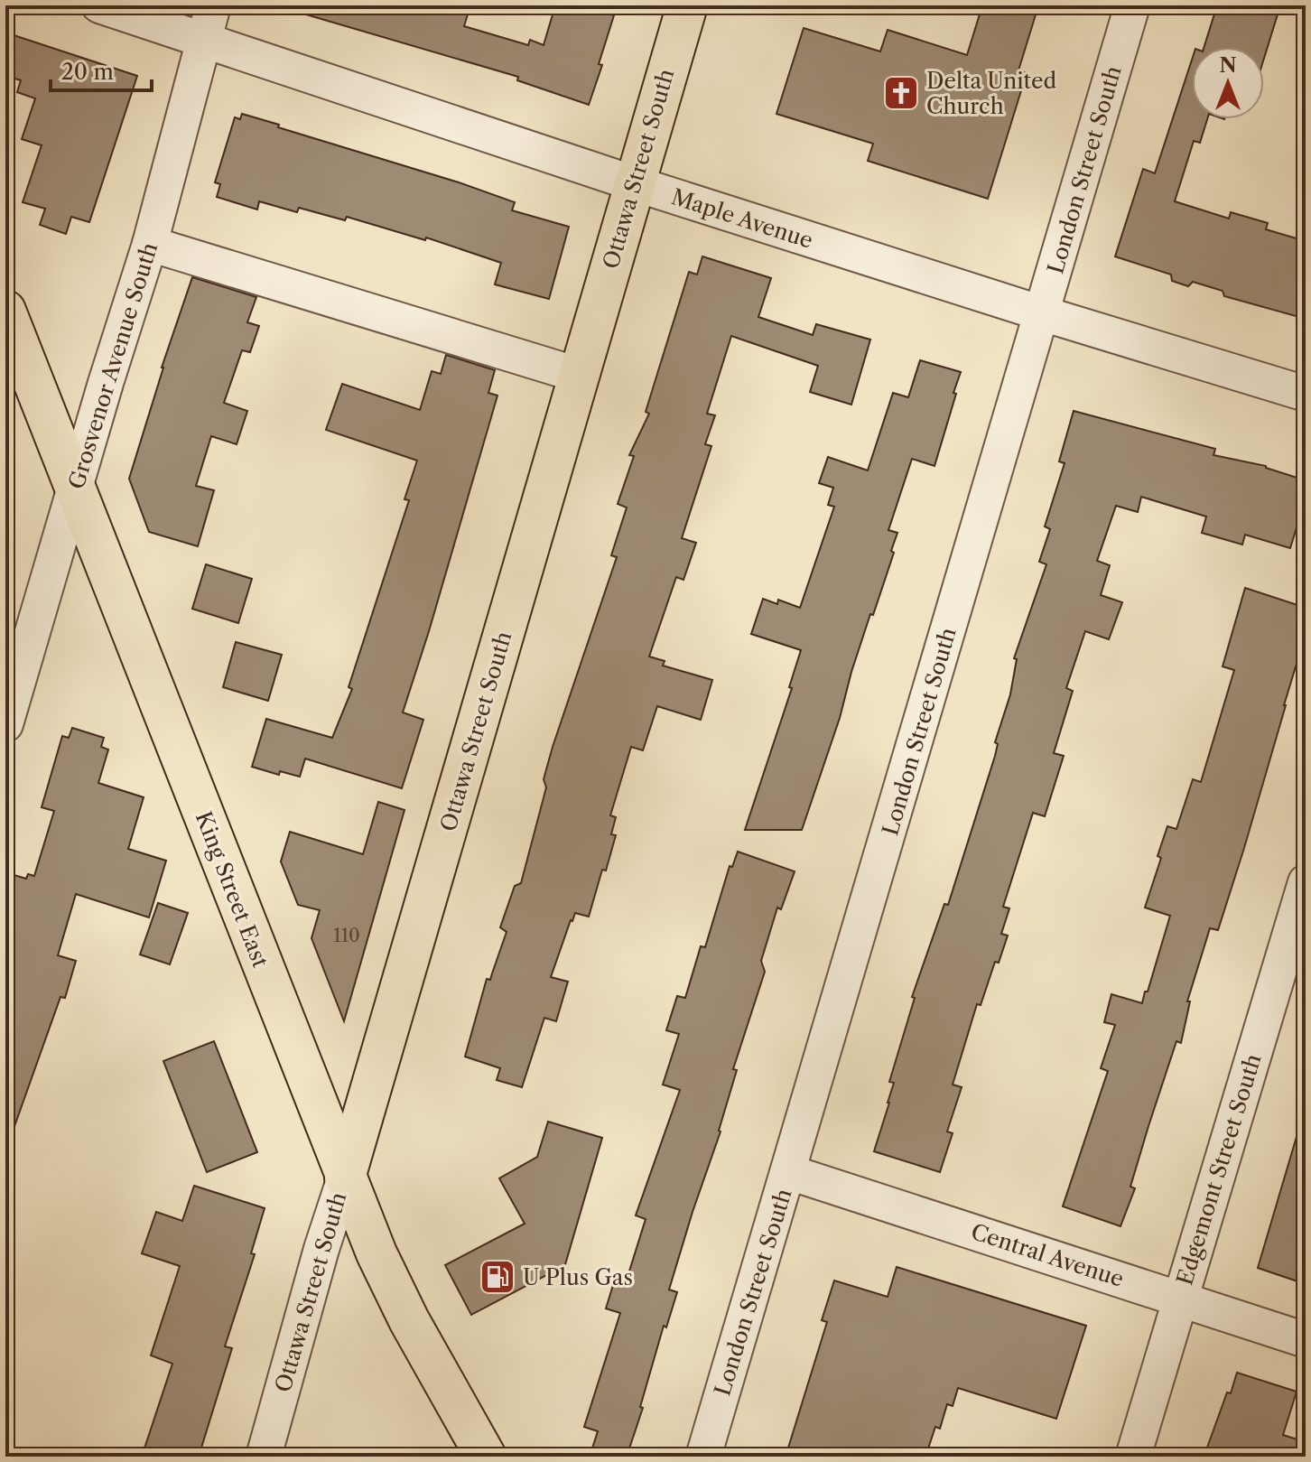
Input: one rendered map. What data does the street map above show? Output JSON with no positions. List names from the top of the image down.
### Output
{
  "streets": {
    "main road": ["Ottawa Street South", "King Street East"],
    "street": [
      "London Street South",
      "Maple Avenue",
      "Grosvenor Avenue South",
      "Edgemont Street South",
      "Central Avenue"
    ]
  },
  "crossings": [
    ["Ottawa Street South", "Maple Avenue"],
    ["Ottawa Street South", "King Street East"],
    ["London Street South", "Maple Avenue"],
    ["London Street South", "Central Avenue"],
    ["Maple Avenue", "Grosvenor Avenue South"],
    ["Grosvenor Avenue South", "King Street East"],
    ["Edgemont Street South", "Central Avenue"]
  ],
  "places": {
    "church": ["Delta United Church"],
    "fuel station": ["U Plus Gas"]
  },
  "house_numbers": ["110"],
  "scale_bar": "20 m",
  "north": "top"
}
